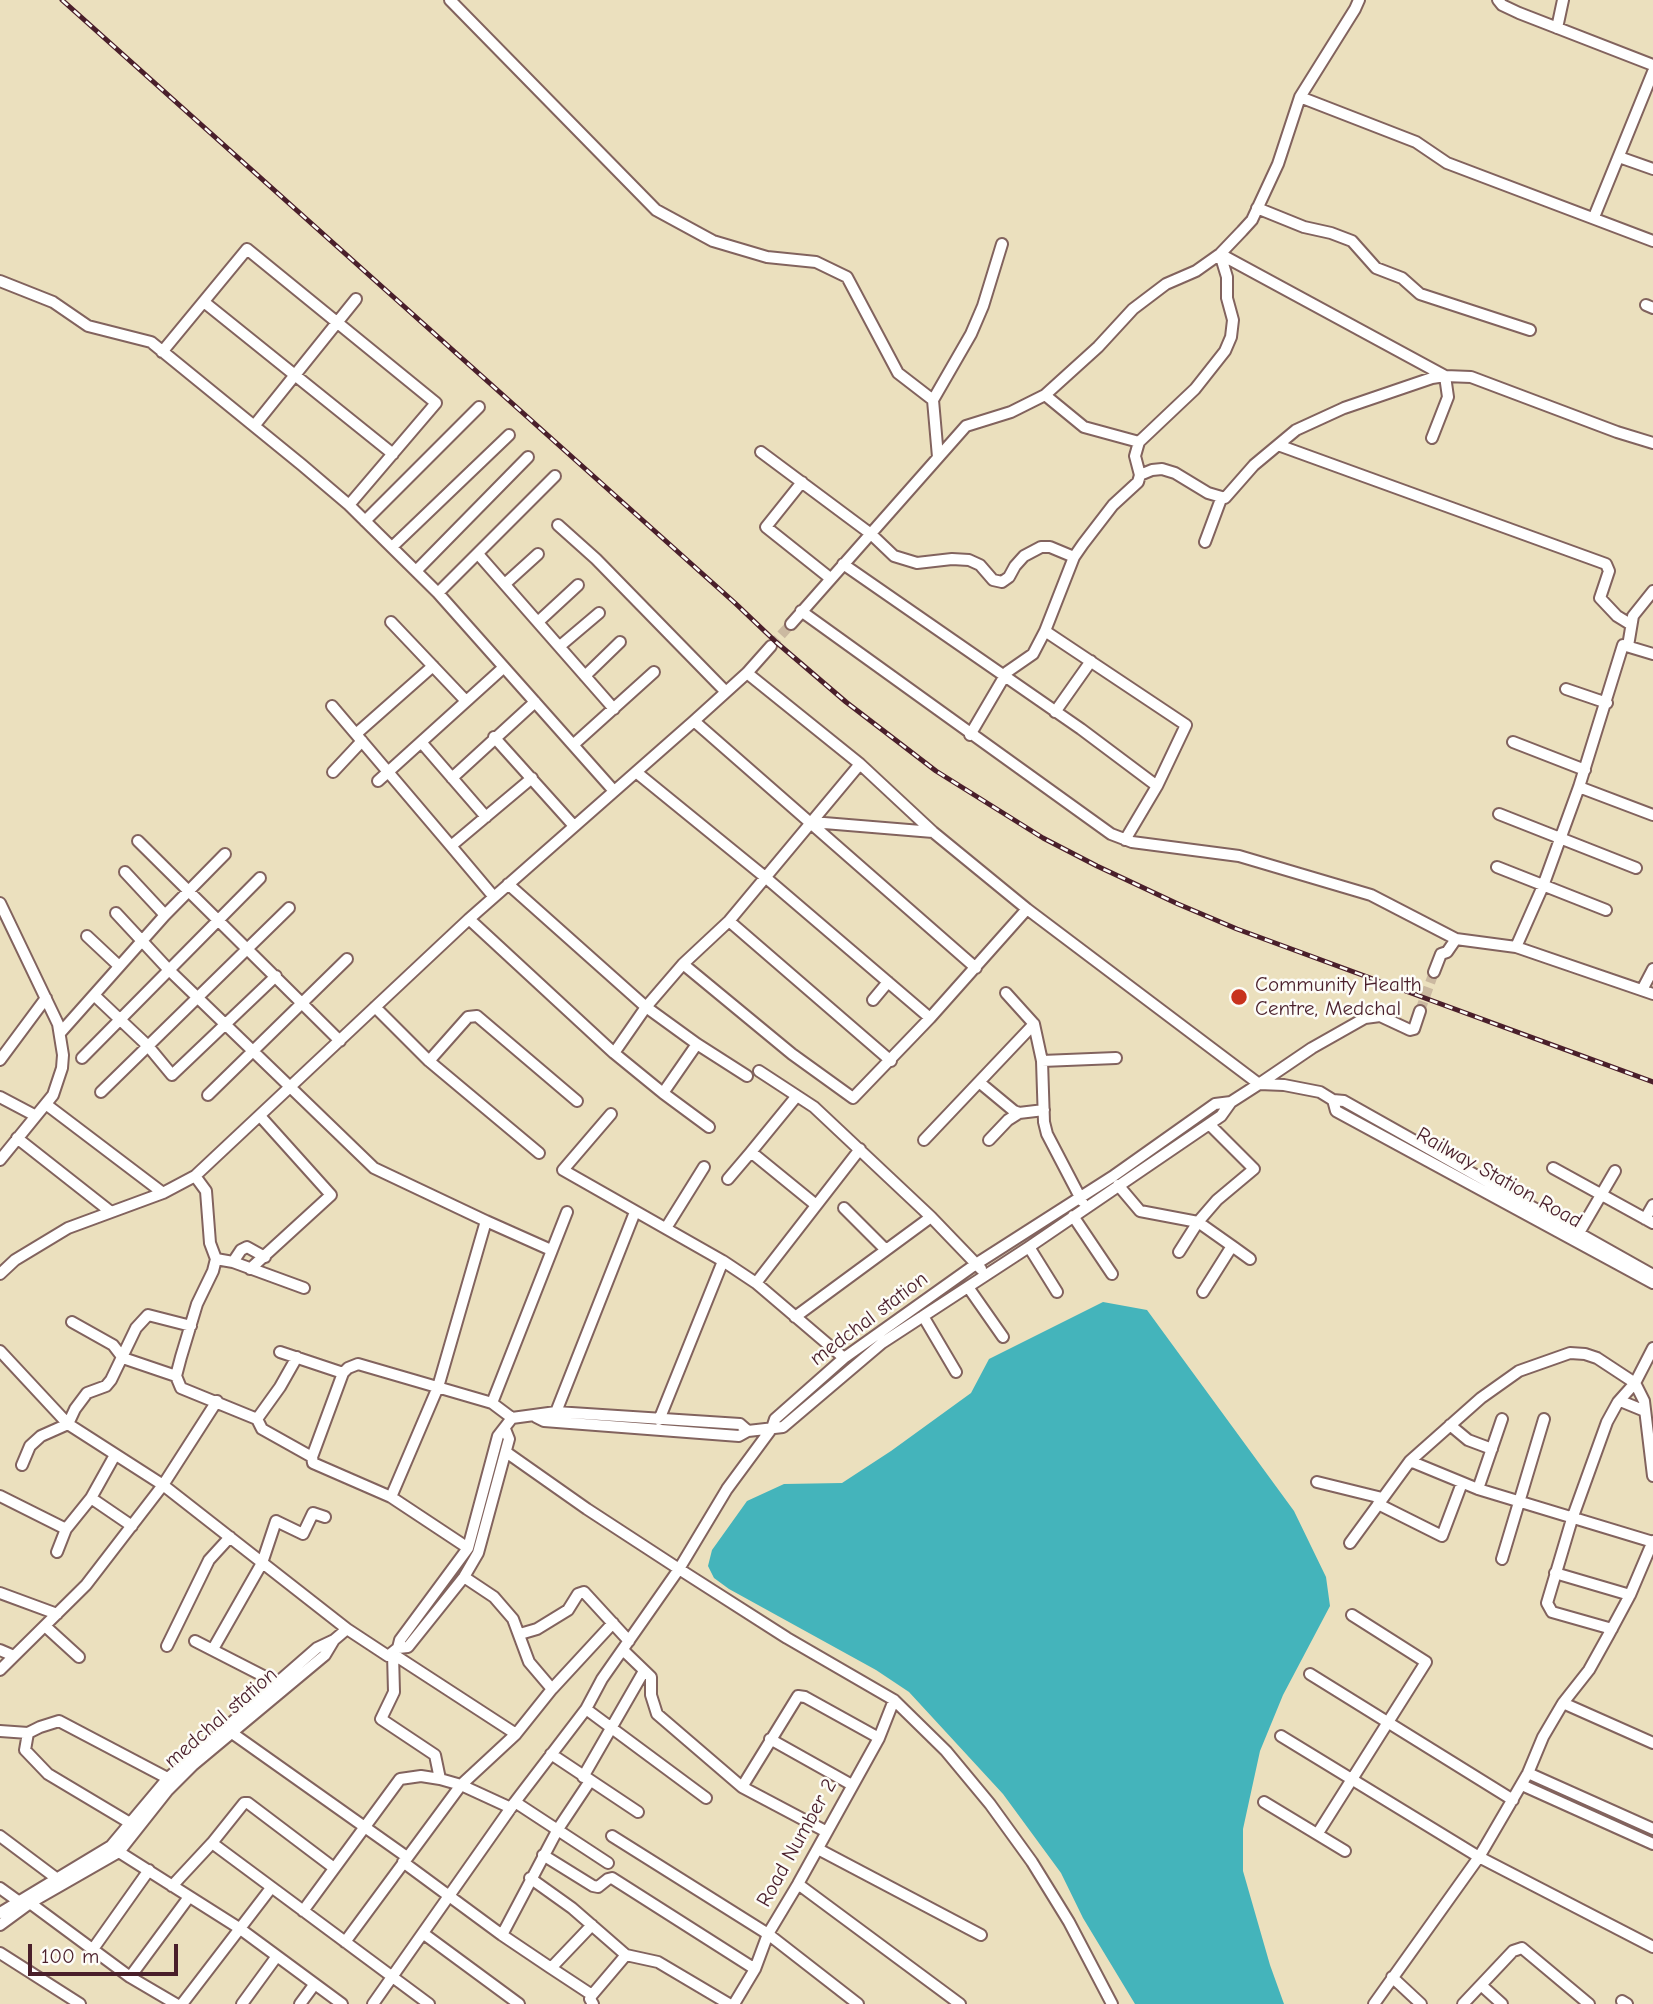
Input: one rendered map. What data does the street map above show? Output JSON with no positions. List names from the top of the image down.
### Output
{
  "streets": {
    "street": ["Railway Station Road", "medchal station", "Road Number 2"]
  },
  "places": ["Community Health Centre, Medchal"],
  "scale_bar": "100 m"
}
